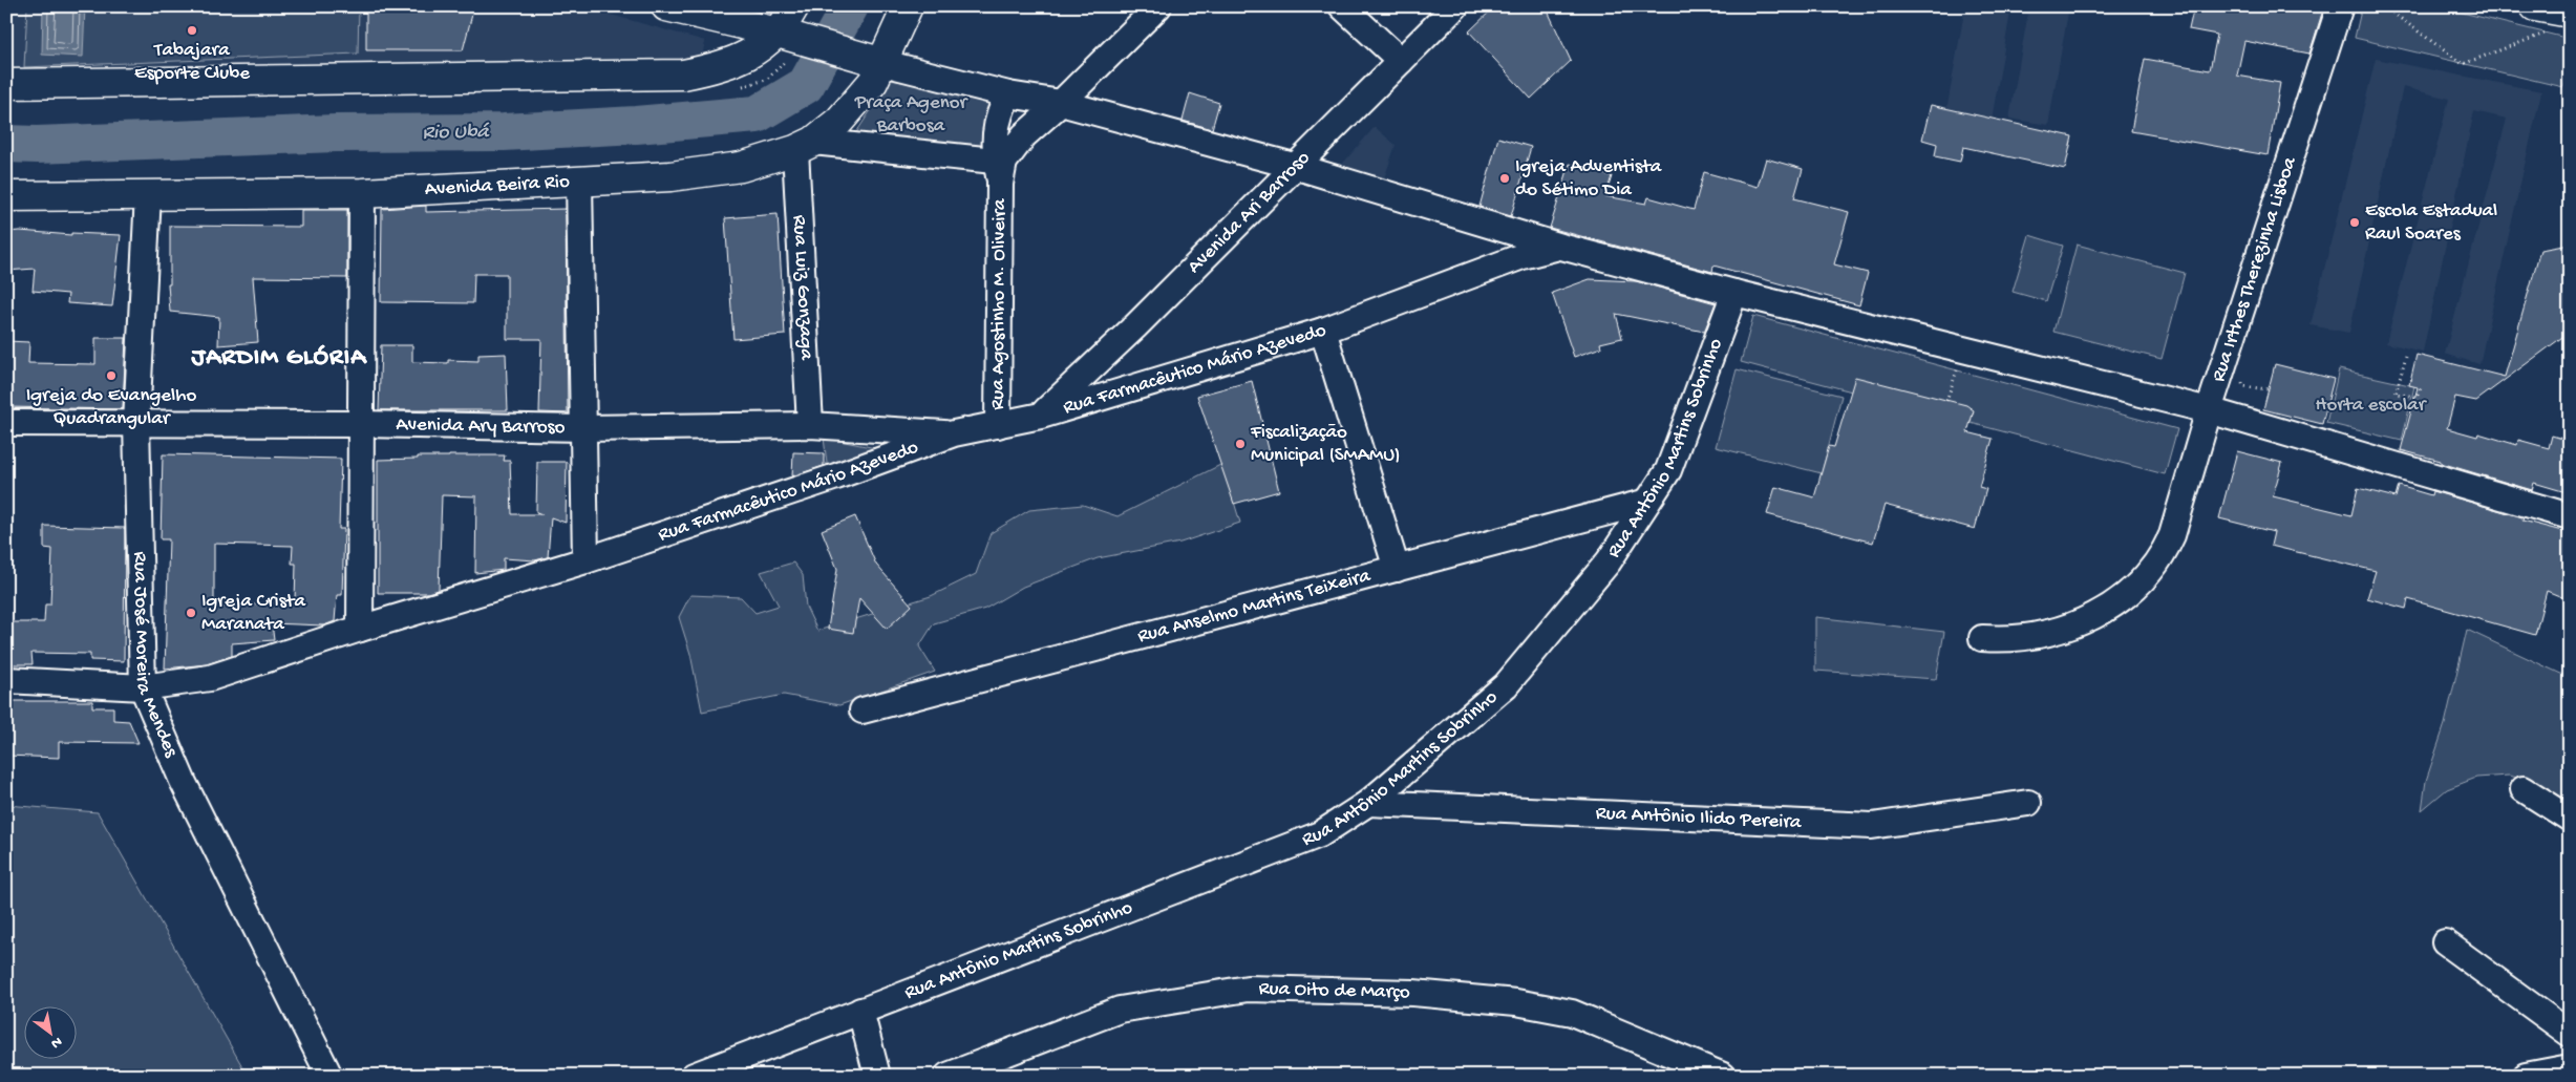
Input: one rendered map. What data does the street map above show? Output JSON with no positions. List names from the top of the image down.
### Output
{
  "streets": {
    "main road": ["Avenida Beira Rio"],
    "street": [
      "Avenida Ari Barroso",
      "Rua Irthes Therezinha Lisboa",
      "Rua Luiz Gonzaga",
      "Rua Agostinho M. Oliveira",
      "Rua Farmacêutico Mário Azevedo",
      "Avenida Ary Barroso",
      "Rua Antônio Martins Sobrinho",
      "Rua Anselmo Martins Teixeira",
      "Rua José Moreira Mendes",
      "Rua Antônio Ilido Pereira",
      "Rua Oito de Março"
    ]
  },
  "crossings": [
    ["Avenida Beira Rio", "Rua Luiz Gonzaga"],
    ["Avenida Beira Rio", "Rua José Moreira Mendes"],
    ["Avenida Ari Barroso", "Rua Farmacêutico Mário Azevedo"],
    ["Rua Luiz Gonzaga", "Avenida Ary Barroso"],
    ["Rua Agostinho M. Oliveira", "Rua Farmacêutico Mário Azevedo"],
    ["Rua Farmacêutico Mário Azevedo", "Avenida Ary Barroso"],
    ["Rua Farmacêutico Mário Azevedo", "Rua José Moreira Mendes"],
    ["Avenida Ary Barroso", "Rua José Moreira Mendes"],
    ["Rua Antônio Martins Sobrinho", "Rua Anselmo Martins Teixeira"],
    ["Rua Antônio Martins Sobrinho", "Rua Antônio Ilido Pereira"]
  ],
  "districts": ["JARDIM GLÓRIA"],
  "water": ["Rio Ubá"],
  "parks": ["Praça Agenor Barbosa", "Horta escolar"],
  "places": [
    "Tabajara Esporte Clube",
    "Igreja Adventista do Sétimo Dia",
    "Escola Estadual Raul Soares",
    "Igreja do Evangelho Quadrangular",
    "Fiscalização Municipal (SMAMU)",
    "Igreja Crista Maranata"
  ],
  "north": "bottom right"
}
